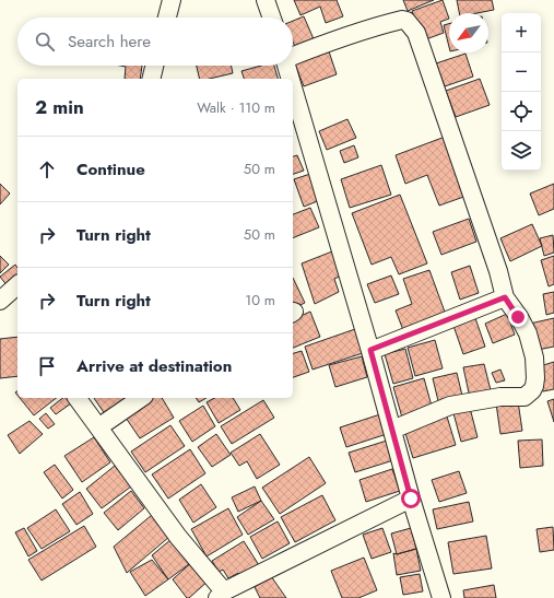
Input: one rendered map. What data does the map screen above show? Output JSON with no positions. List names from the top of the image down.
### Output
{
  "north": "bottom left",
  "page": {
    "map_buttons": ["+", "−"],
    "search": "Search here",
    "heading": ["2 min", "Walk · 110 m"],
    "list": [
      ["Continue", "50 m"],
      ["Turn right", "50 m"],
      ["Turn right", "10 m"],
      "Arrive at destination"
    ]
  }
}
